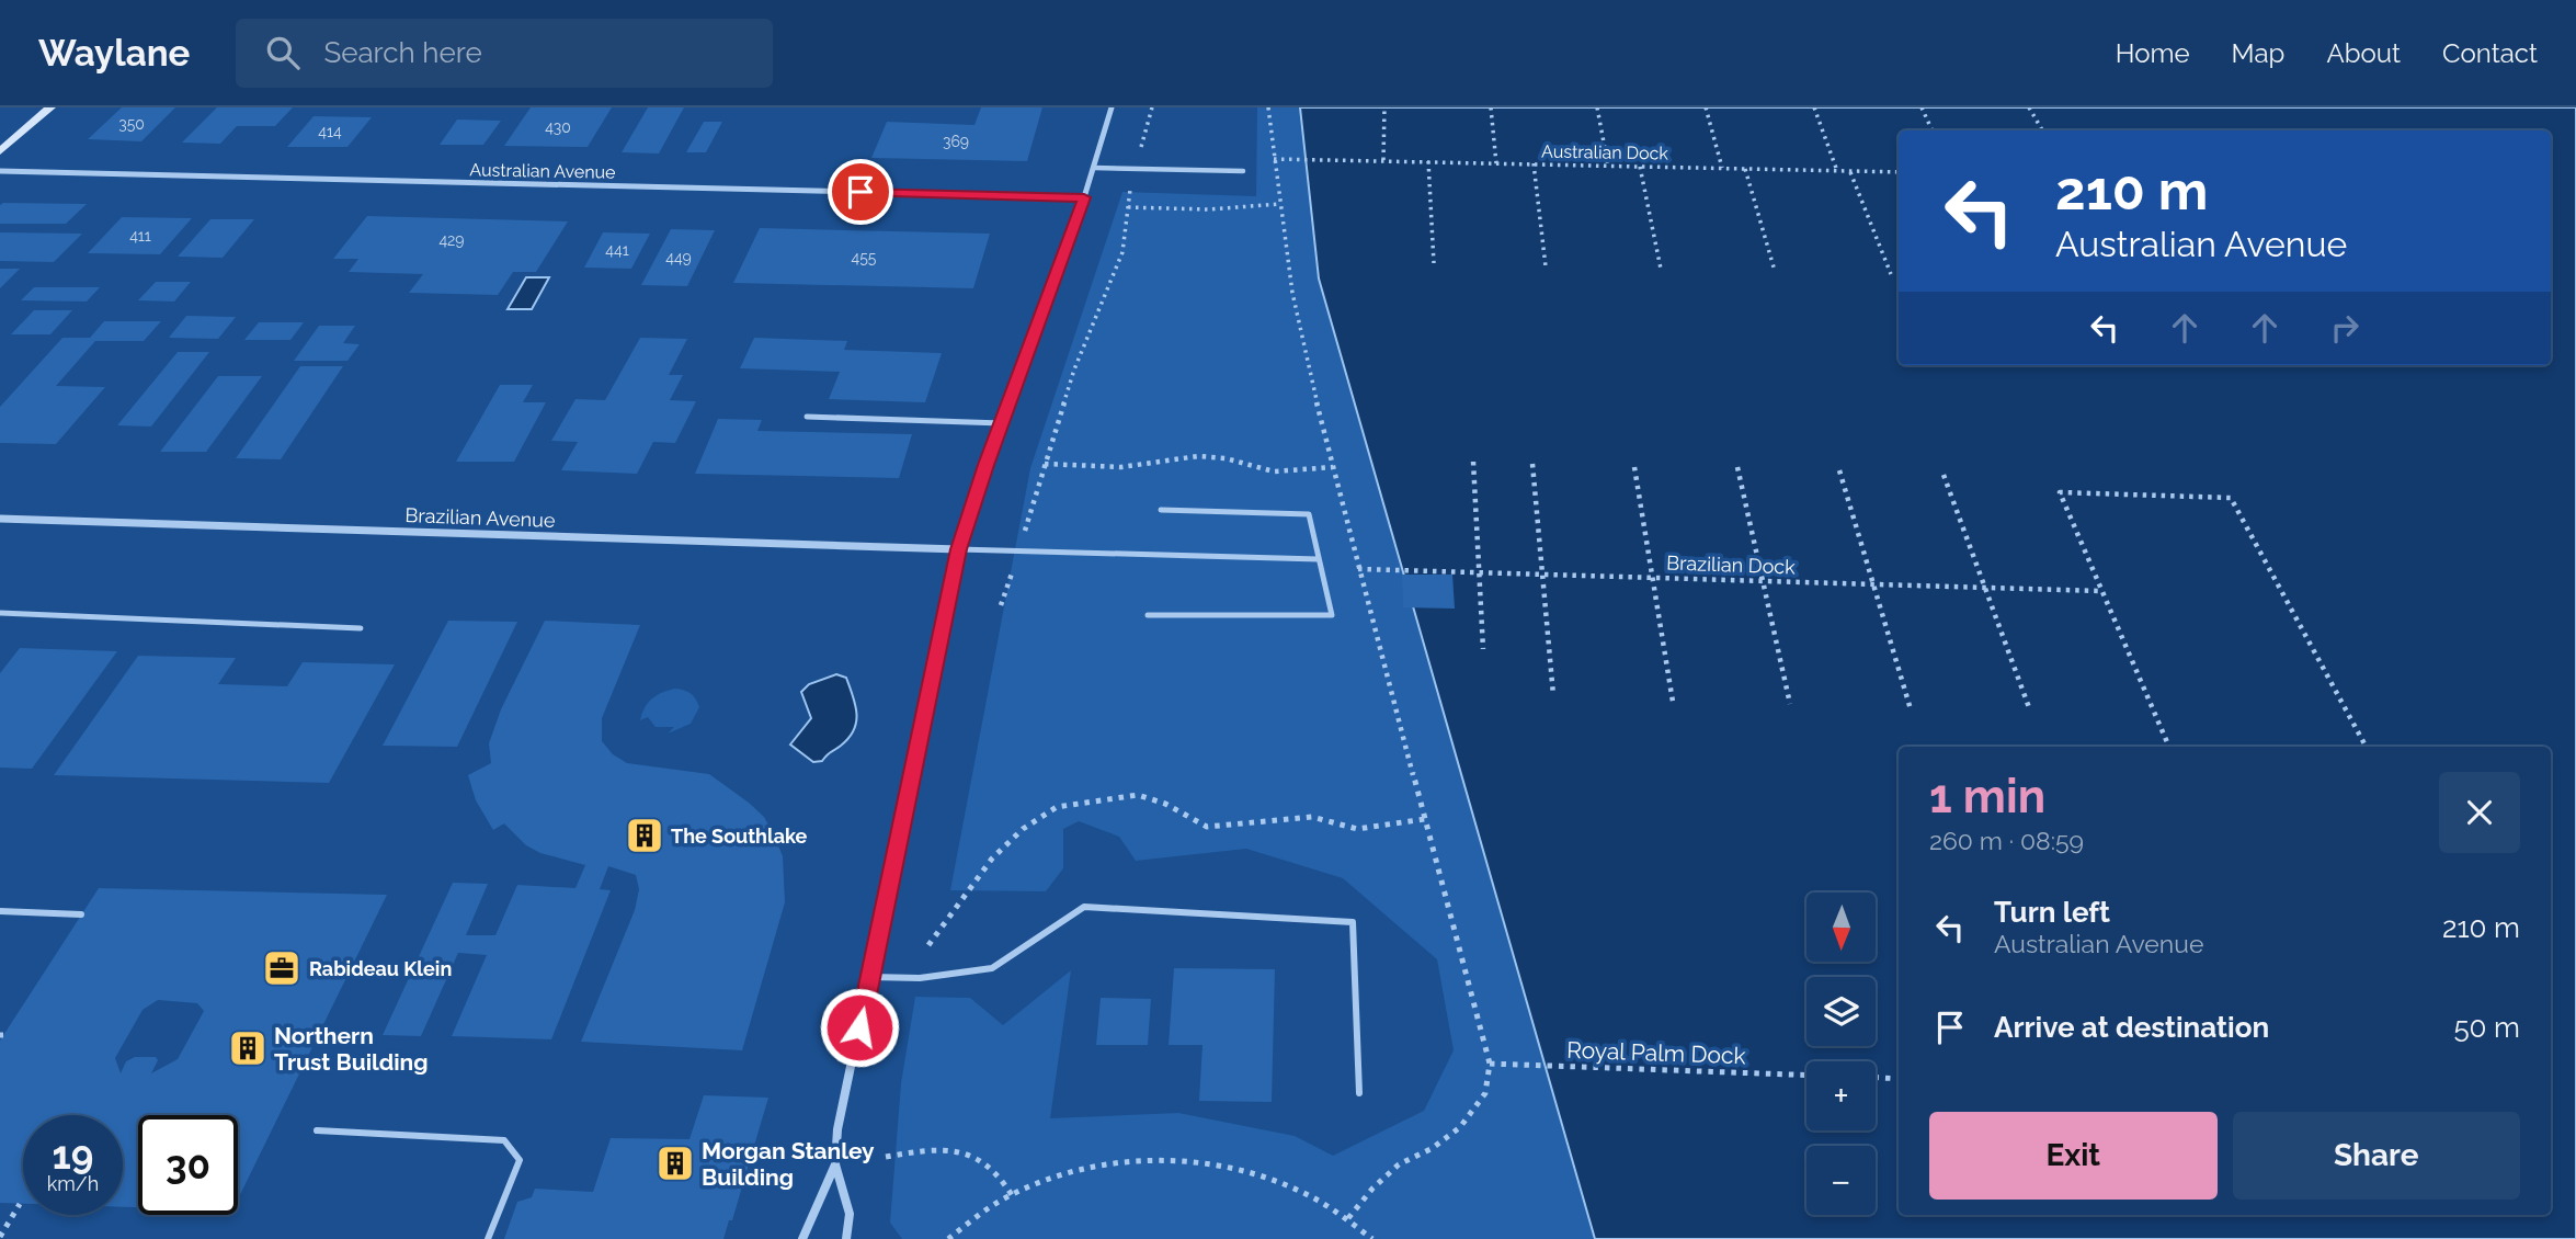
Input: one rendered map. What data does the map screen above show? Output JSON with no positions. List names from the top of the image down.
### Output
{
  "streets": {
    "street": ["Australian Avenue", "Brazilian Avenue"],
    "path": ["Australian Dock", "Brazilian Dock", "Royal Palm Dock"]
  },
  "places": {
    "building": ["The Southlake", "Northern Trust Building", "Morgan Stanley Building"],
    "office": ["Rabideau Klein"]
  },
  "house_numbers": [
    "350",
    "430",
    "414",
    "369",
    "411",
    "429",
    "441",
    "449",
    "455"
  ],
  "north": "bottom",
  "page": {
    "header": "Waylane",
    "search": "Search here",
    "nav": [
      "Home",
      "Map",
      "About",
      "Contact"
    ],
    "turn": ["210 m", "Australian Avenue"],
    "heading": ["1 min", "260 m · 08:59"],
    "list": [
      {
        "name": "Turn left",
        "note": "Australian Avenue",
        "value": "210 m"
      },
      {
        "name": "Arrive at destination",
        "value": "50 m"
      }
    ],
    "map_buttons": ["+", "−"],
    "buttons": ["Exit", "Share"],
    "speed": "19 km/h",
    "limit": "30"
  }
}
